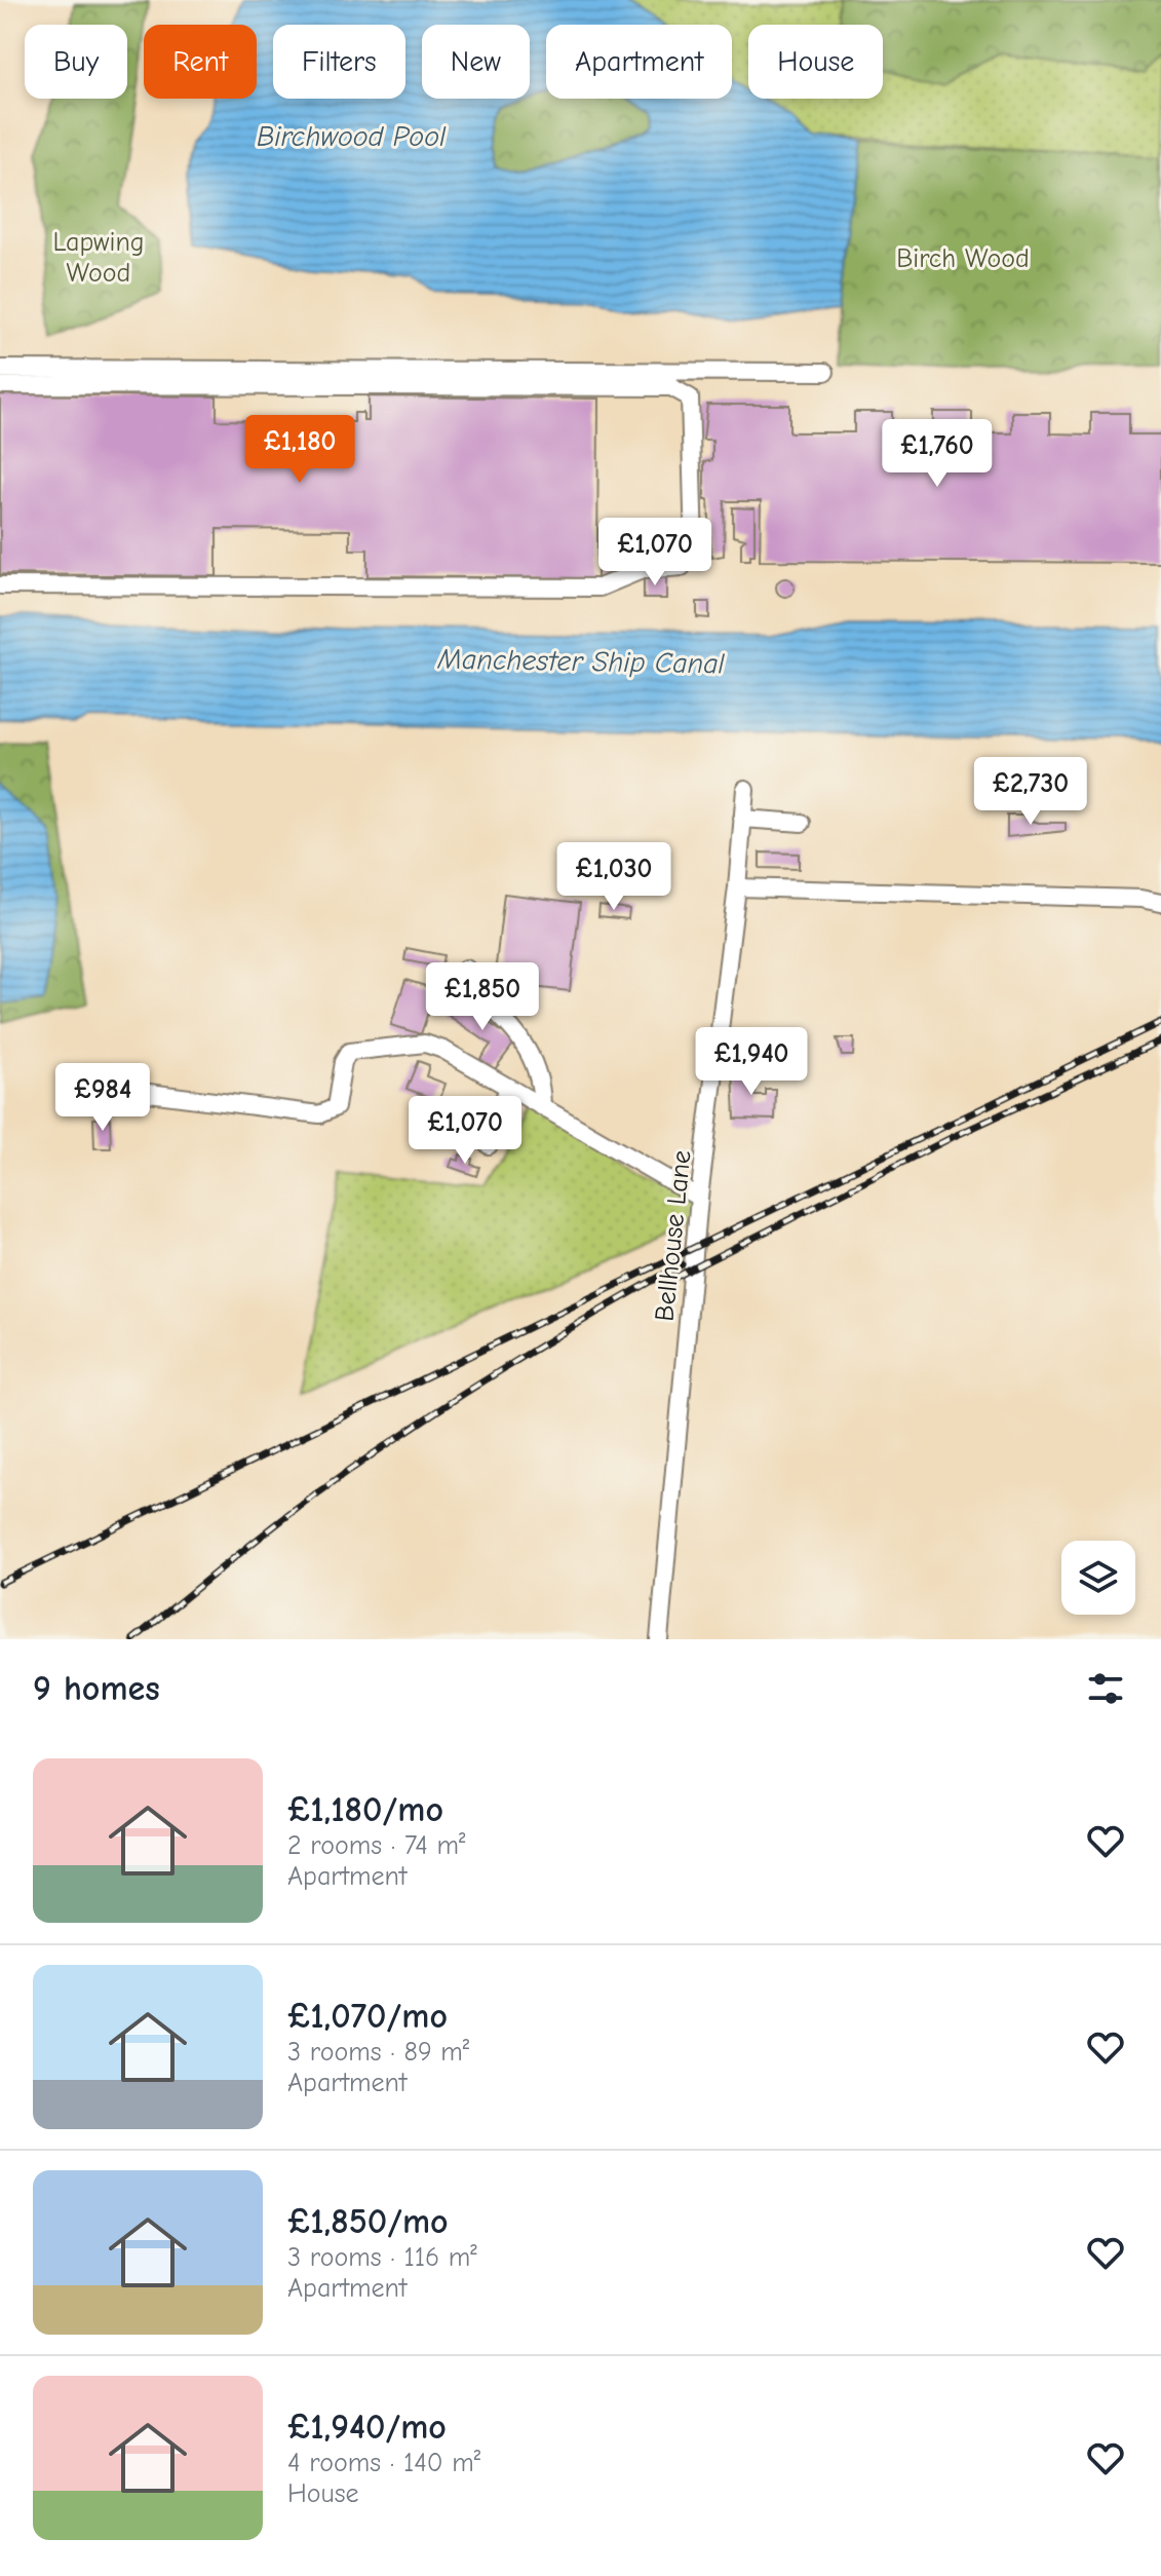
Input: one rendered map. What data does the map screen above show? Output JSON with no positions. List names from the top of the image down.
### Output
{
  "streets": {
    "street": ["Bellhouse Lane"]
  },
  "water": ["Birchwood Pool", "Manchester Ship Canal"],
  "parks": ["Lapwing Wood", "Birch Wood"],
  "page": {
    "chip": [
      "Buy",
      "Rent",
      "Filters",
      "New",
      "Apartment",
      "House"
    ],
    "price": [
      "£1,180",
      "£1,760",
      "£1,070",
      "£2,730",
      "£1,030",
      "£1,850",
      "£1,940",
      "£984",
      "£1,070"
    ],
    "heading": "9 homes",
    "list": [
      {
        "name": "£1,180/mo",
        "note": "2 rooms · 74 m² · Apartment"
      },
      {
        "name": "£1,070/mo",
        "note": "3 rooms · 89 m² · Apartment"
      },
      {
        "name": "£1,850/mo",
        "note": "3 rooms · 116 m² · Apartment"
      },
      {
        "name": "£1,940/mo",
        "note": "4 rooms · 140 m² · House"
      }
    ]
  }
}
